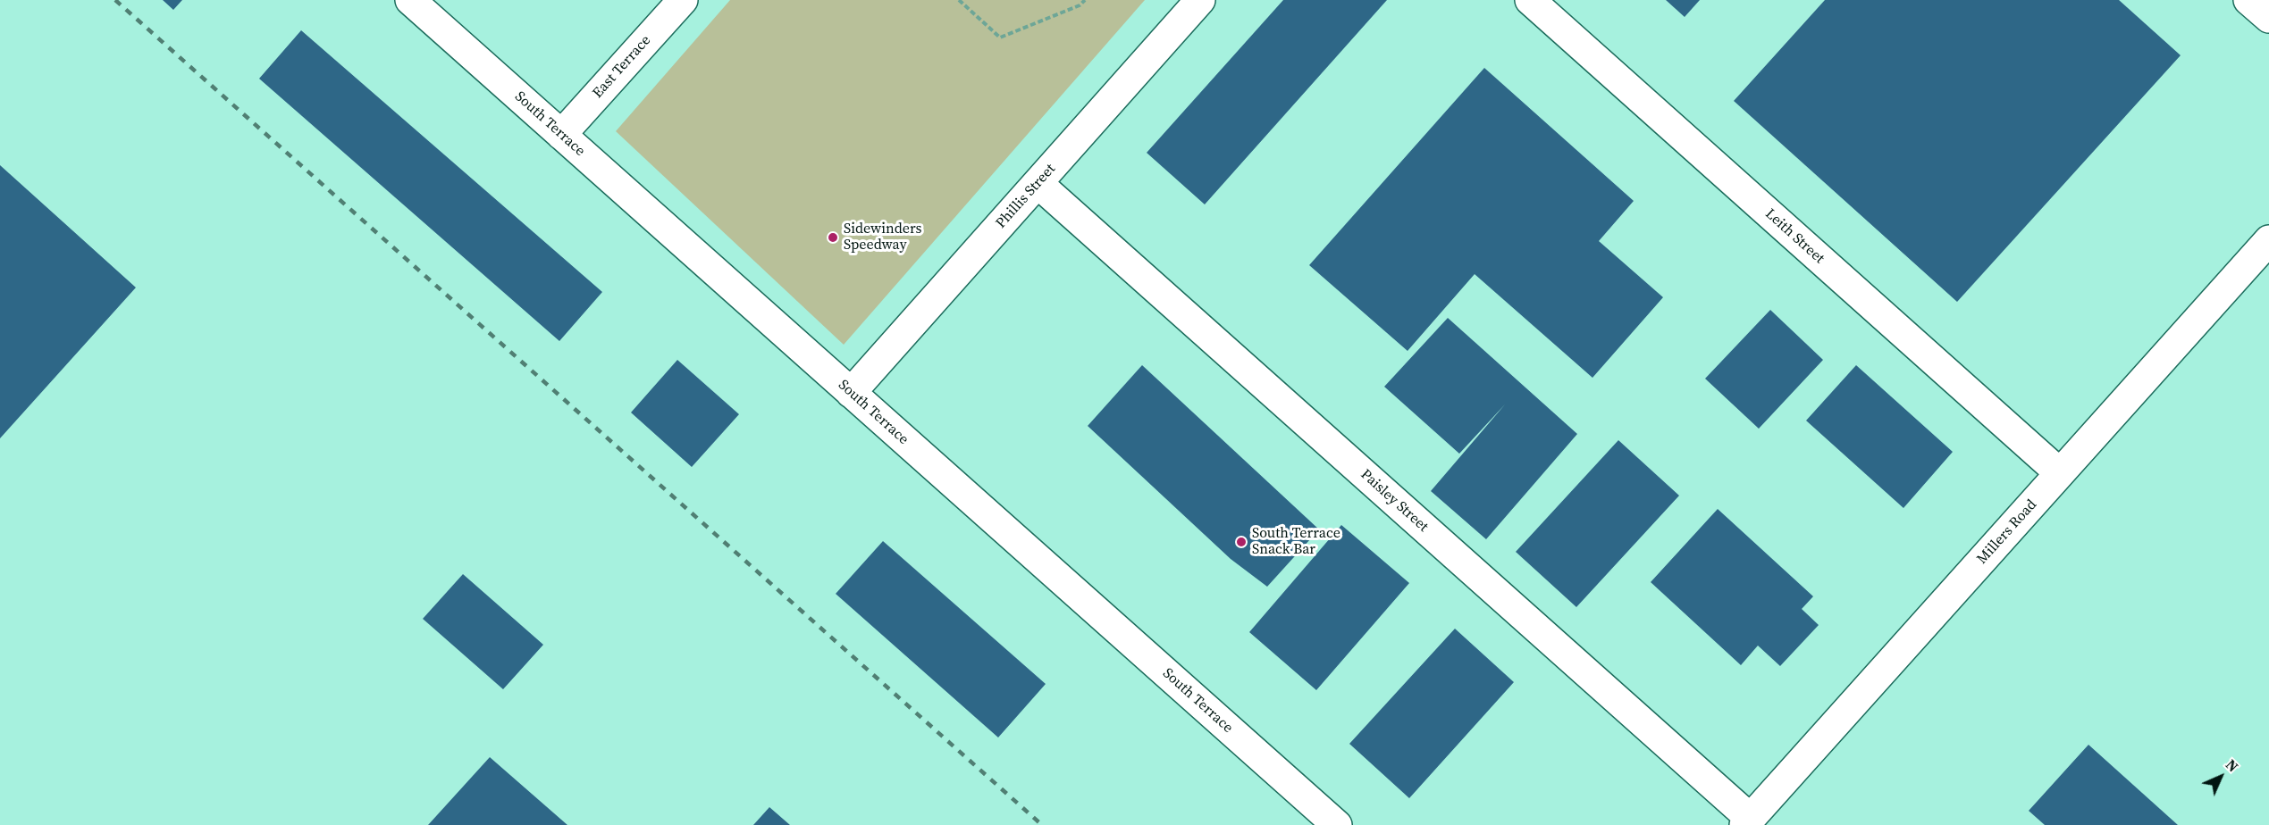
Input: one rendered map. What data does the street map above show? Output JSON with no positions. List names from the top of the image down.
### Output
{
  "streets": {
    "street": [
      "East Terrace",
      "South Terrace",
      "Phillis Street",
      "Leith Street",
      "Paisley Street",
      "Millers Road"
    ]
  },
  "crossings": [
    ["East Terrace", "South Terrace"],
    ["South Terrace", "Phillis Street"],
    ["Phillis Street", "Paisley Street"],
    ["Leith Street", "Millers Road"],
    ["Paisley Street", "Millers Road"]
  ],
  "places": ["Sidewinders Speedway", "South Terrace Snack Bar"],
  "north": "top right"
}
